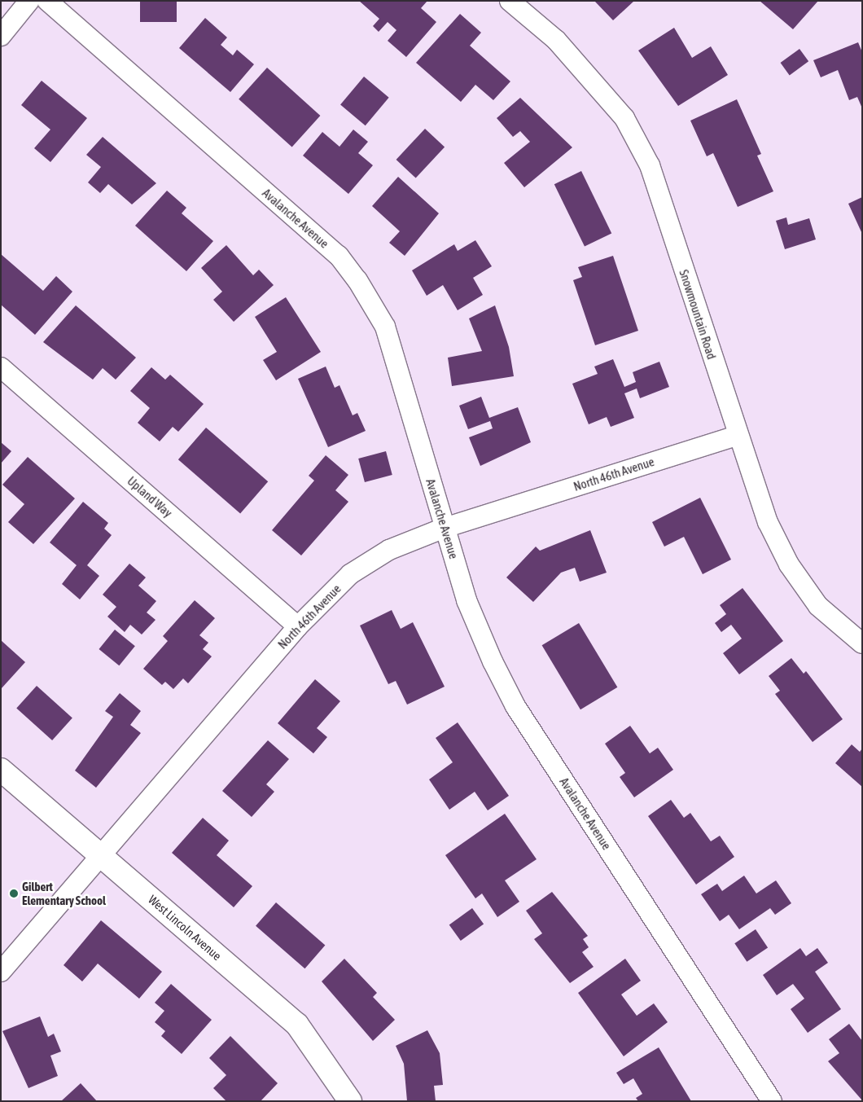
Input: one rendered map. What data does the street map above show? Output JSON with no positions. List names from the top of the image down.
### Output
{
  "streets": {
    "street": [
      "Avalanche Avenue",
      "Snowmountain Road",
      "North 46th Avenue",
      "Upland Way",
      "West Lincoln Avenue"
    ]
  },
  "crossings": [
    ["Avalanche Avenue", "North 46th Avenue"],
    ["Snowmountain Road", "North 46th Avenue"],
    ["North 46th Avenue", "Upland Way"],
    ["North 46th Avenue", "West Lincoln Avenue"]
  ],
  "places": ["Gilbert Elementary School"]
}
